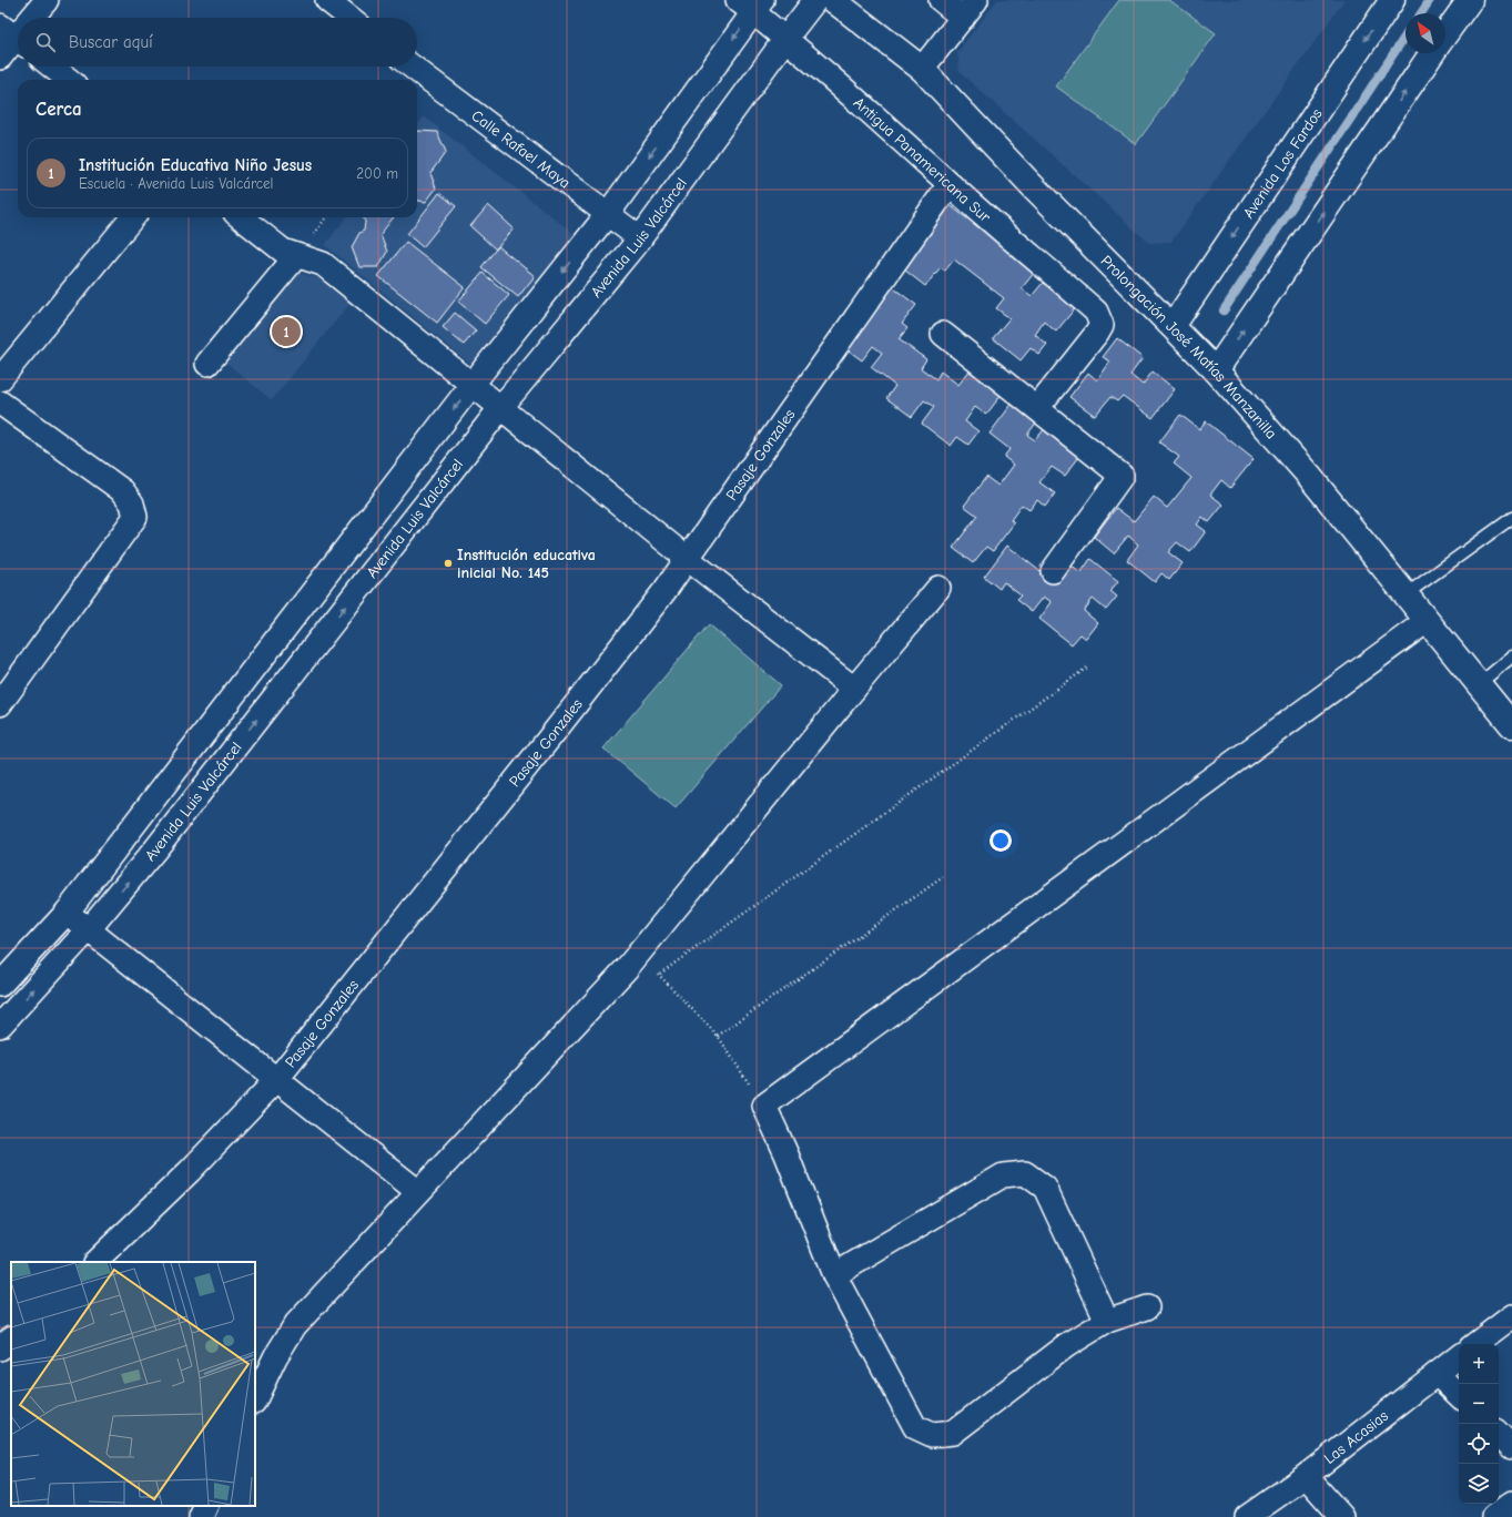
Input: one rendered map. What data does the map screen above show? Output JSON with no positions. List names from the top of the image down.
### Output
{
  "streets": {
    "street": [
      "Calle Rafael Maya",
      "Antigua Panamericana Sur",
      "Avenida Los Fardos",
      "Avenida Luis Valcárcel",
      "Prolongación José Matías Manzanilla",
      "Pasaje Gonzales",
      "Las Acasias"
    ]
  },
  "crossings": [
    ["Calle Rafael Maya", "Avenida Luis Valcárcel"],
    ["Antigua Panamericana Sur", "Avenida Luis Valcárcel"],
    ["Antigua Panamericana Sur", "Pasaje Gonzales"],
    ["Avenida Los Fardos", "Prolongación José Matías Manzanilla"]
  ],
  "places": ["Institución educativa inicial No. 145"],
  "north": "top left",
  "page": {
    "search": "Buscar aquí",
    "heading": "Cerca",
    "list": [
      {
        "mark": "1",
        "name": "Institución Educativa Niño Jesus",
        "note": "Escuela · Avenida Luis Valcárcel",
        "value": "200 m"
      }
    ],
    "pins": "1",
    "map_buttons": ["+", "−"]
  }
}
